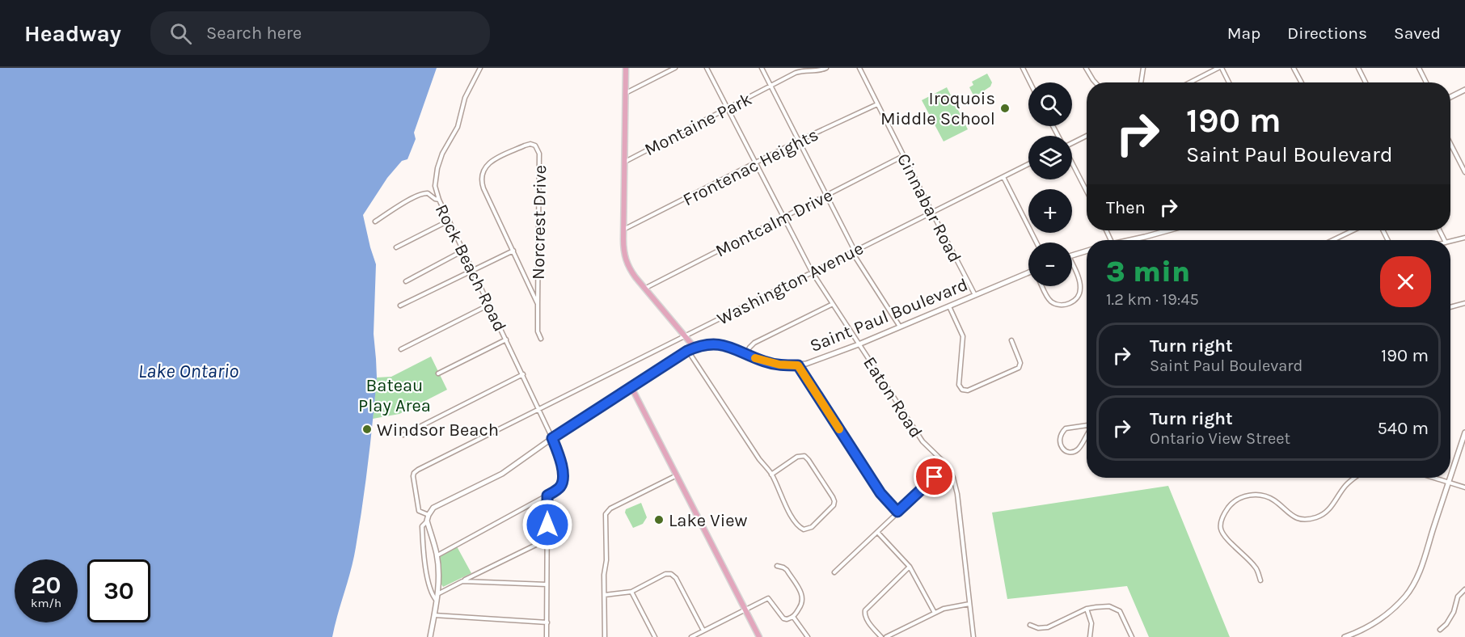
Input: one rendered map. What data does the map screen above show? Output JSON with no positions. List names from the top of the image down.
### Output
{
  "streets": {
    "main road": ["Saint Paul Boulevard"],
    "street": [
      "Montaine Park",
      "Frontenac Heights",
      "Cinnabar Road",
      "Norcrest Drive",
      "Montcalm Drive",
      "Rock Beach Road",
      "Washington Avenue",
      "Eaton Road"
    ]
  },
  "crossings": [
    ["Montaine Park", "Eaton Road"],
    ["Frontenac Heights", "Cinnabar Road"],
    ["Frontenac Heights", "Eaton Road"],
    ["Cinnabar Road", "Montcalm Drive"],
    ["Cinnabar Road", "Washington Avenue"],
    ["Cinnabar Road", "Saint Paul Boulevard"],
    ["Montcalm Drive", "Eaton Road"],
    ["Rock Beach Road", "Washington Avenue"],
    ["Rock Beach Road", "Saint Paul Boulevard"],
    ["Washington Avenue", "Saint Paul Boulevard"],
    ["Washington Avenue", "Eaton Road"],
    ["Saint Paul Boulevard", "Eaton Road"]
  ],
  "water": ["Lake Ontario"],
  "parks": ["Bateau Play Area"],
  "places": ["Iroquois Middle School", "Windsor Beach", "Lake View"],
  "page": {
    "header": "Headway",
    "search": "Search here",
    "nav": ["Map", "Directions", "Saved"],
    "map_buttons": ["+", "−"],
    "turn": ["190 m", "Saint Paul Boulevard"],
    "then": "Then",
    "heading": ["3 min", "1.2 km · 19:45"],
    "list": [
      {
        "name": "Turn right",
        "note": "Saint Paul Boulevard",
        "value": "190 m"
      },
      {
        "name": "Turn right",
        "note": "Ontario View Street",
        "value": "540 m"
      }
    ],
    "speed": "20 km/h",
    "limit": "30"
  }
}
